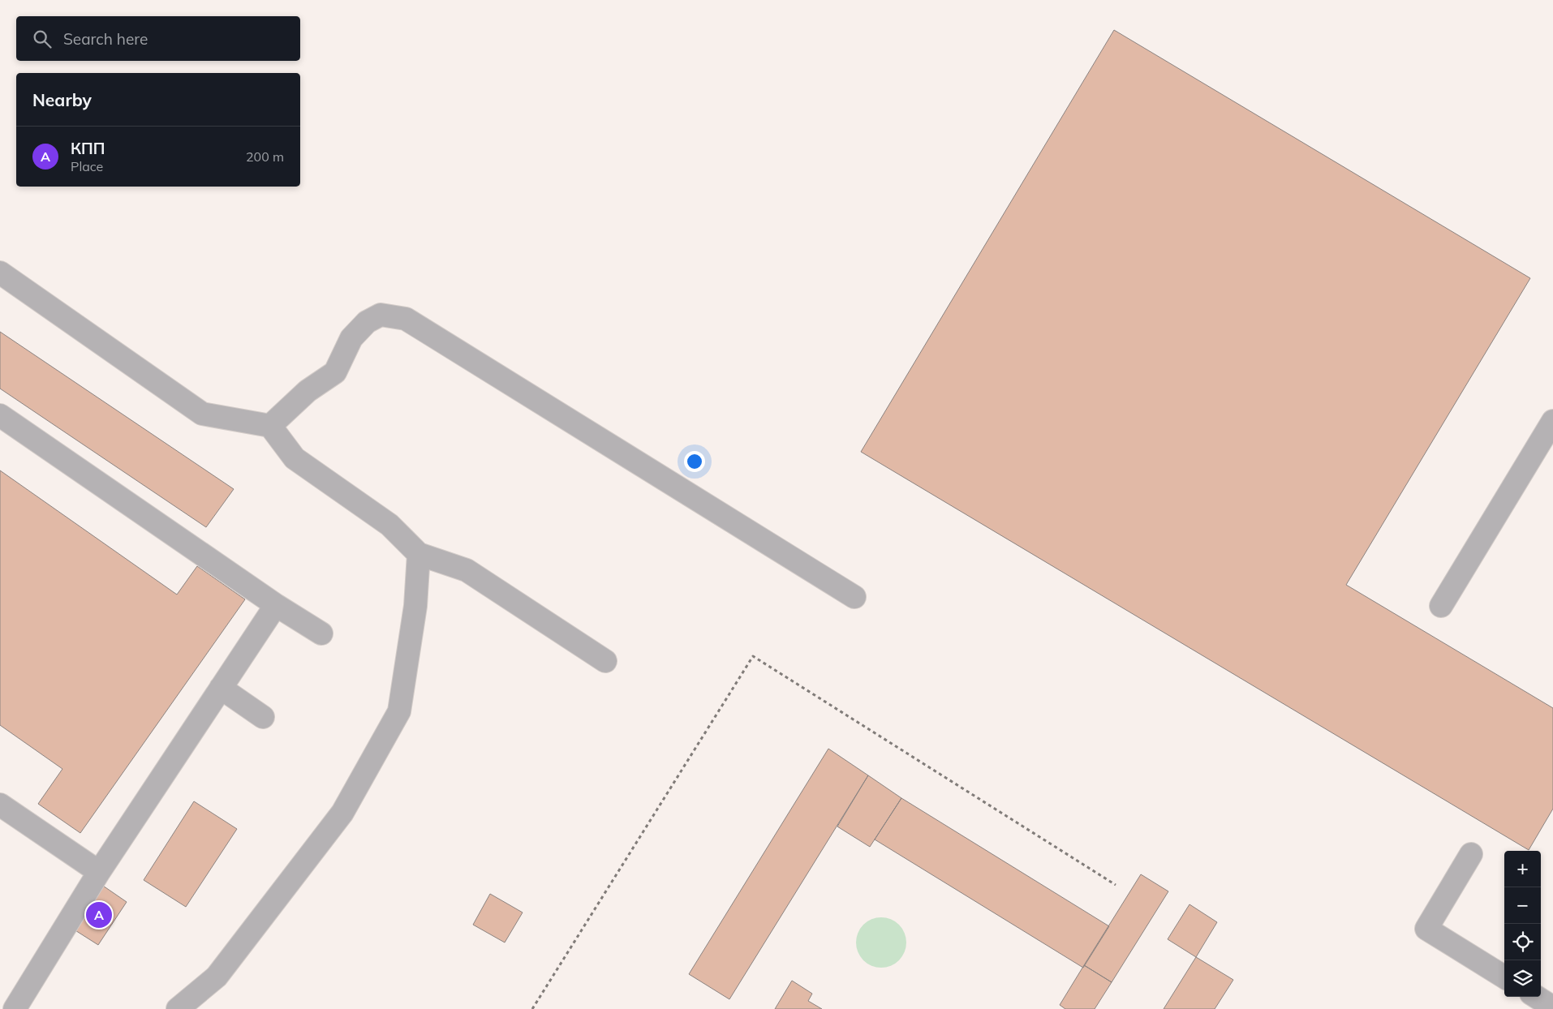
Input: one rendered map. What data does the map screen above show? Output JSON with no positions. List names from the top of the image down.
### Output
{
  "page": {
    "search": "Search here",
    "heading": "Nearby",
    "list": [
      {
        "mark": "A",
        "name": "КПП",
        "note": "Place",
        "value": "200 m"
      }
    ],
    "map_buttons": ["+", "−"],
    "pins": "A"
  }
}
